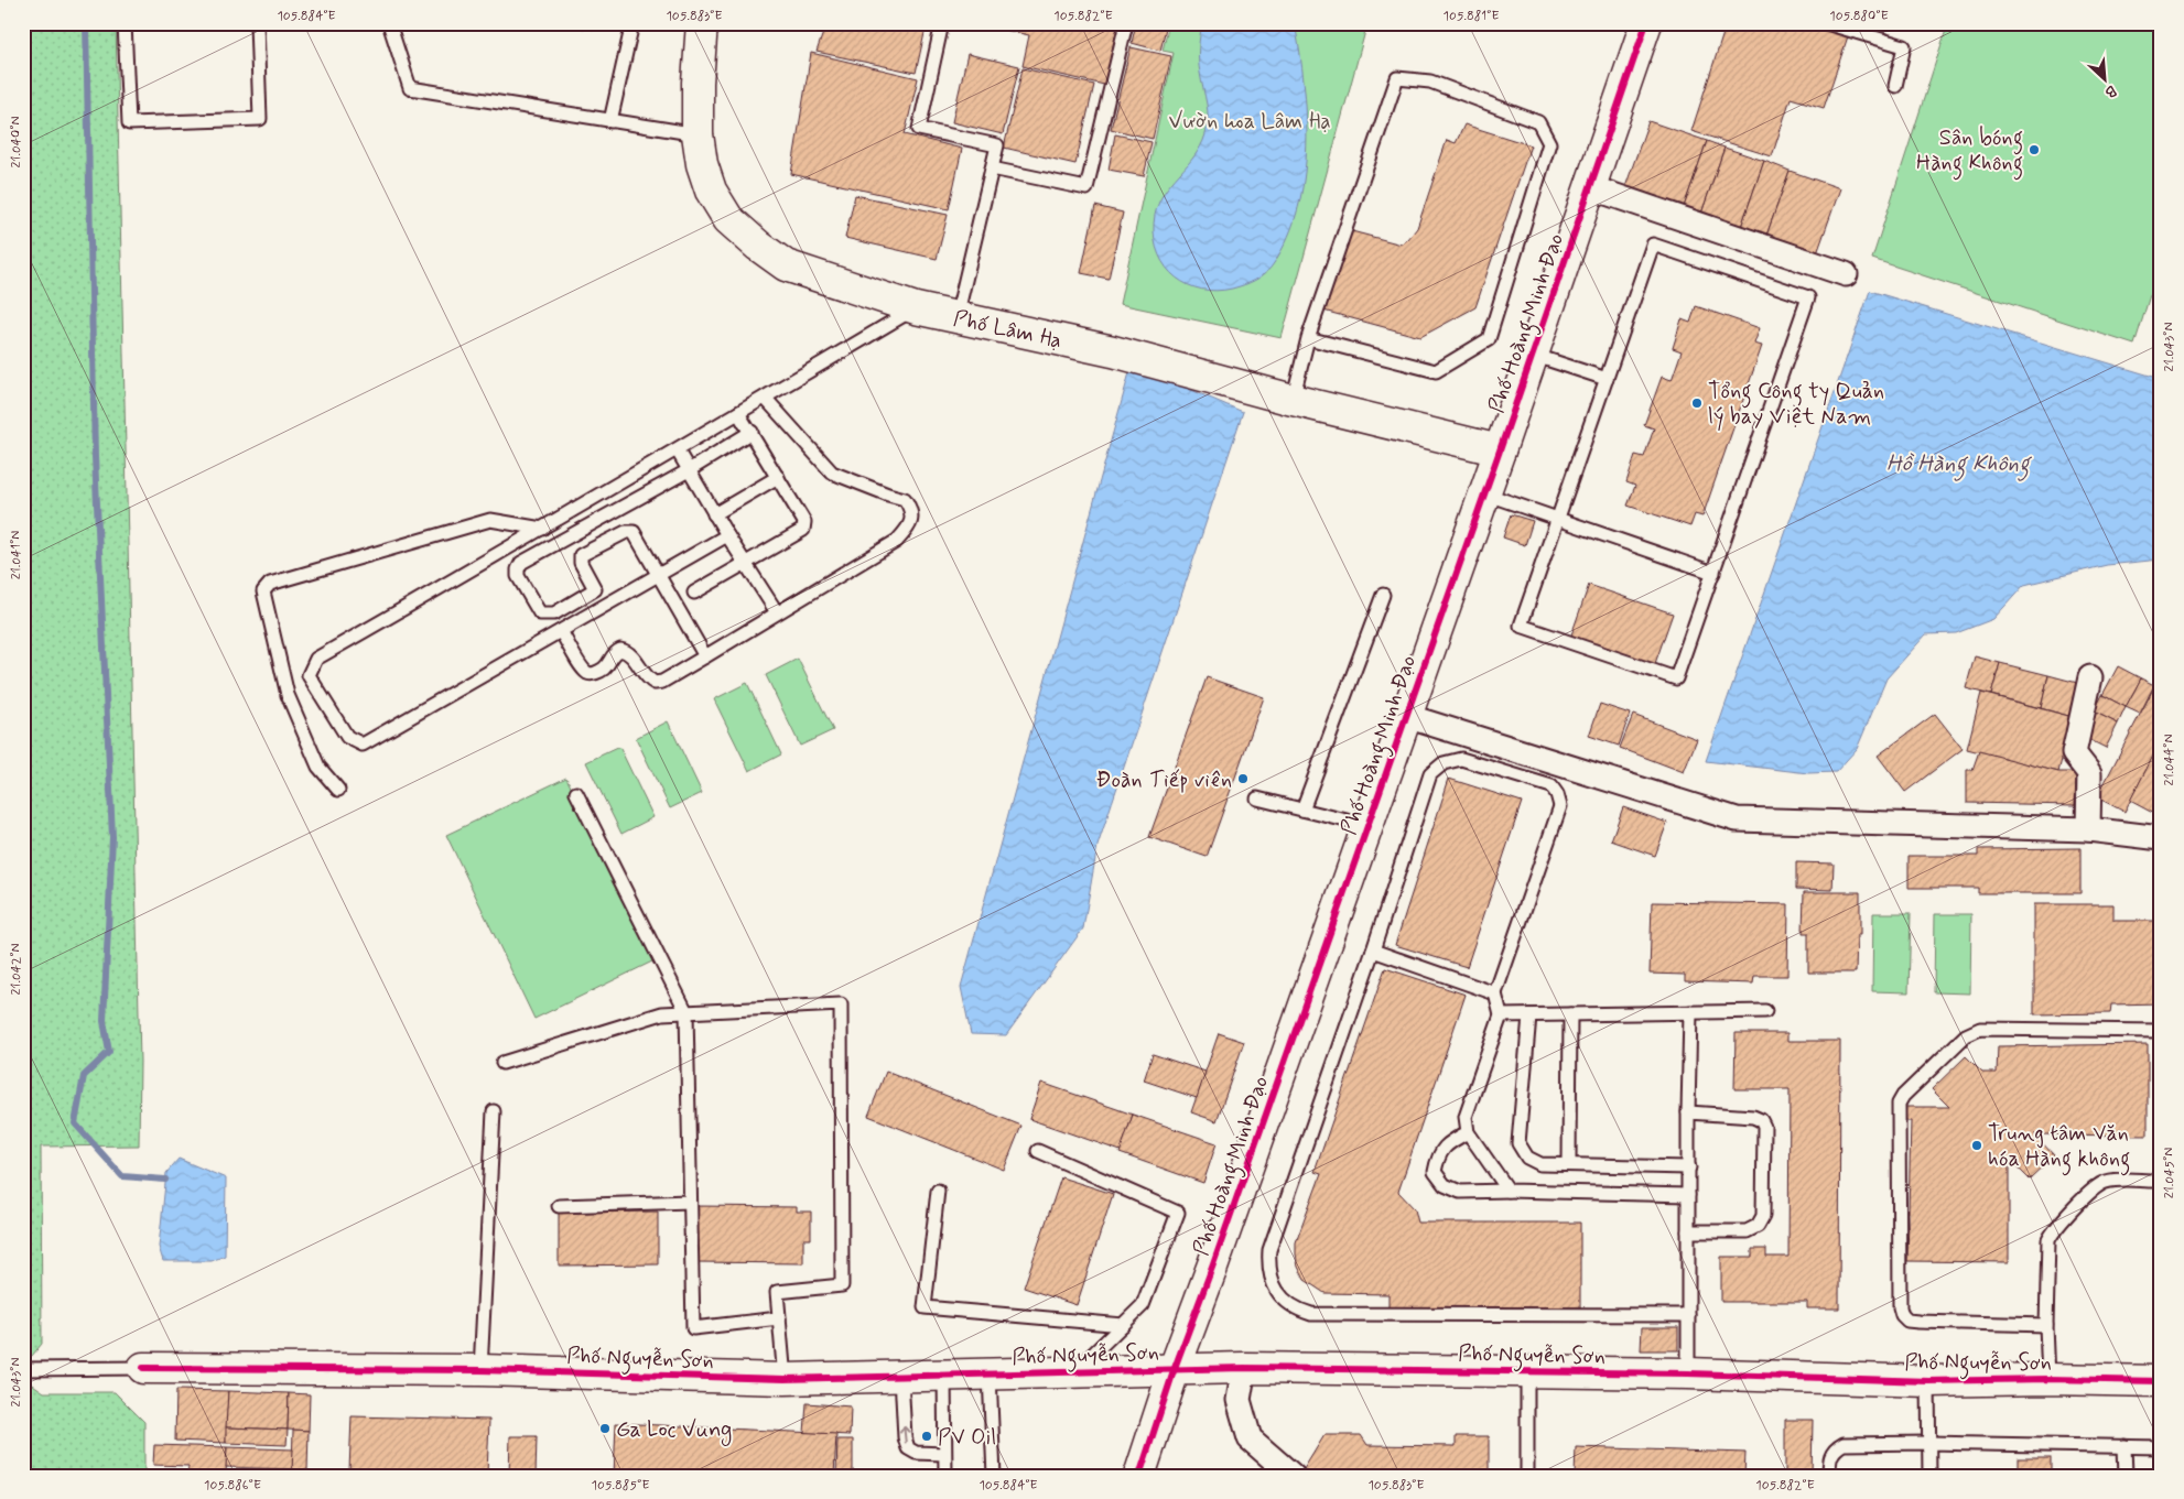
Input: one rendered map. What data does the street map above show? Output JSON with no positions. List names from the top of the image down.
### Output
{
  "streets": {
    "street": ["Phố Hoàng Minh Đạo", "Phố Lâm Hạ", "Phố Nguyễn Sơn"]
  },
  "crossings": [
    ["Phố Hoàng Minh Đạo", "Phố Lâm Hạ"],
    ["Phố Hoàng Minh Đạo", "Phố Nguyễn Sơn"]
  ],
  "water": ["Hồ Hàng Không"],
  "parks": ["Vườn hoa Lâm Hạ"],
  "places": [
    "Sân bóng Hàng Không",
    "Tổng Công ty Quản lý bay Việt Nam",
    "Đoàn Tiếp viên",
    "Trung tâm Văn hóa Hàng không",
    "Ga Loc Vung",
    "PV Oil"
  ],
  "north": "bottom right",
  "coordinates": [
    "105.884°E",
    "105.883°E",
    "105.882°E",
    "105.881°E",
    "105.880°E",
    "21.040°N",
    "21.043°N",
    "21.041°N",
    "21.044°N",
    "21.042°N",
    "21.045°N",
    "105.886°E",
    "105.885°E"
  ]
}
